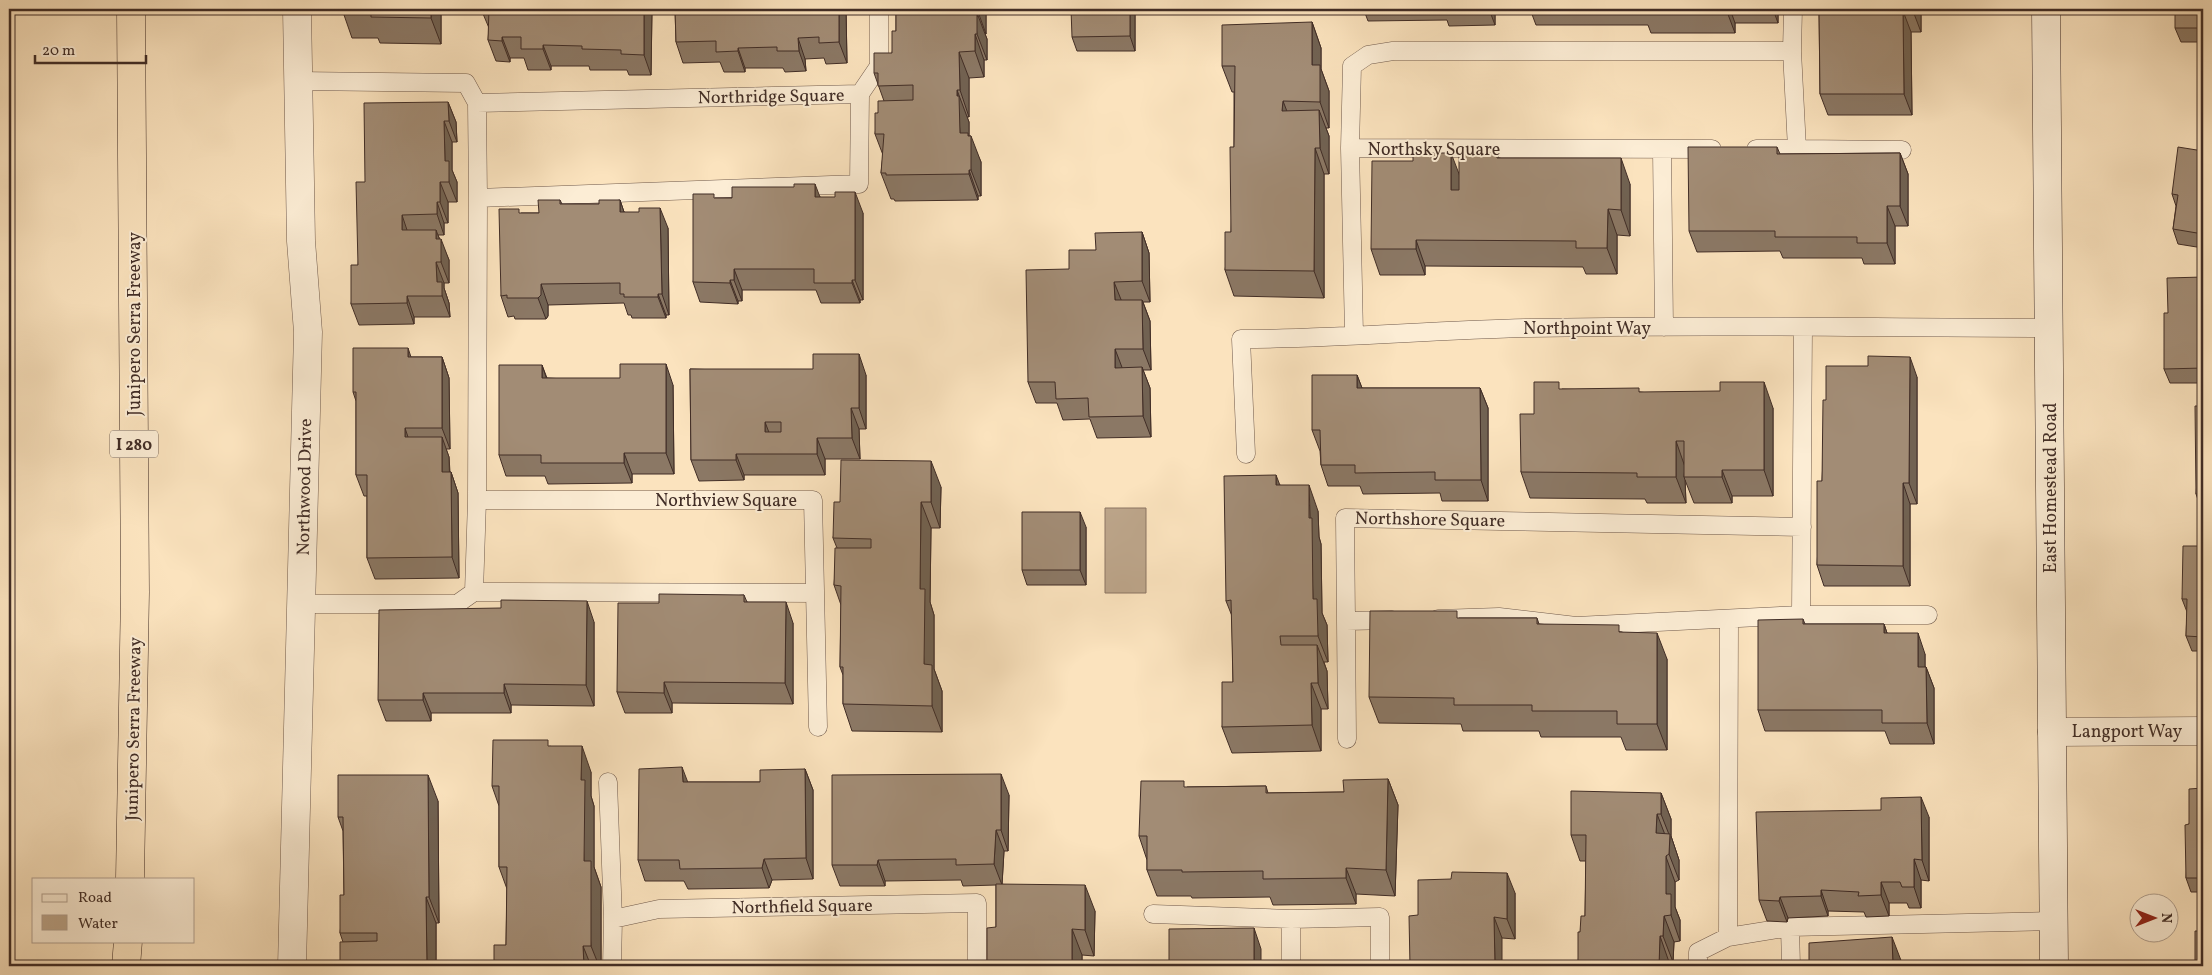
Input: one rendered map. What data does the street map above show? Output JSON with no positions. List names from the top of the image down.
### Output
{
  "streets": {
    "highway": ["Junipero Serra Freeway", "I 280"],
    "street": ["Northwood Drive", "East Homestead Road", "Langport Way"],
    "lane": [
      "Northridge Square",
      "Northsky Square",
      "Northpoint Way",
      "Northview Square",
      "Northshore Square",
      "Northfield Square"
    ]
  },
  "crossings": [
    ["Northpoint Way", "East Homestead Road"],
    ["East Homestead Road", "Langport Way"]
  ],
  "legend": ["Road", "Water"],
  "scale_bar": "20 m",
  "north": "right"
}
